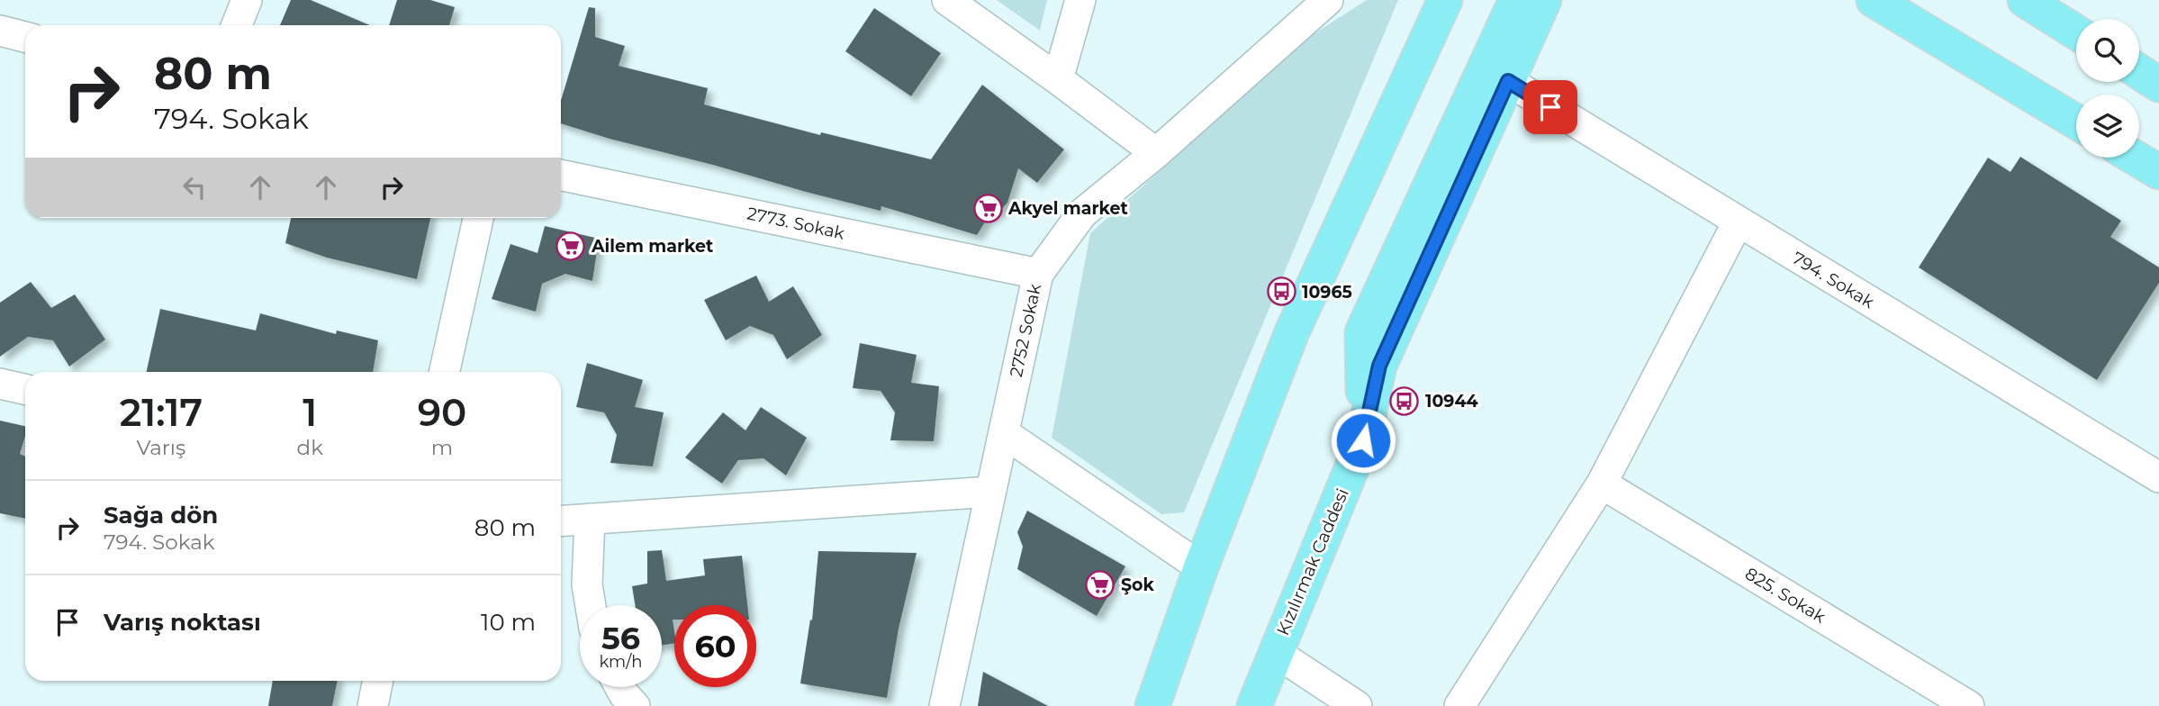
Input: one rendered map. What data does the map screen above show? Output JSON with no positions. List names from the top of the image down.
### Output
{
  "streets": {
    "main road": ["Kızılırmak Caddesi"],
    "street": [
      "2773. Sokak",
      "794. Sokak",
      "2752 Sokak",
      "825. Sokak"
    ]
  },
  "crossings": [
    ["2773. Sokak", "2752 Sokak"],
    ["794. Sokak", "Kızılırmak Caddesi"]
  ],
  "places": {
    "supermarket": ["Akyel market", "Ailem market", "Şok"],
    "bus stop": ["10965", "10944"]
  },
  "page": {
    "turn": ["80 m", "794. Sokak"],
    "eta": [
      "21:17",
      "Varış",
      "1",
      "dk",
      "90",
      "m"
    ],
    "list": [
      {
        "name": "Sağa dön",
        "note": "794. Sokak",
        "value": "80 m"
      },
      {
        "name": "Varış noktası",
        "value": "10 m"
      }
    ],
    "speed": "56 km/h",
    "limit": "60"
  }
}
